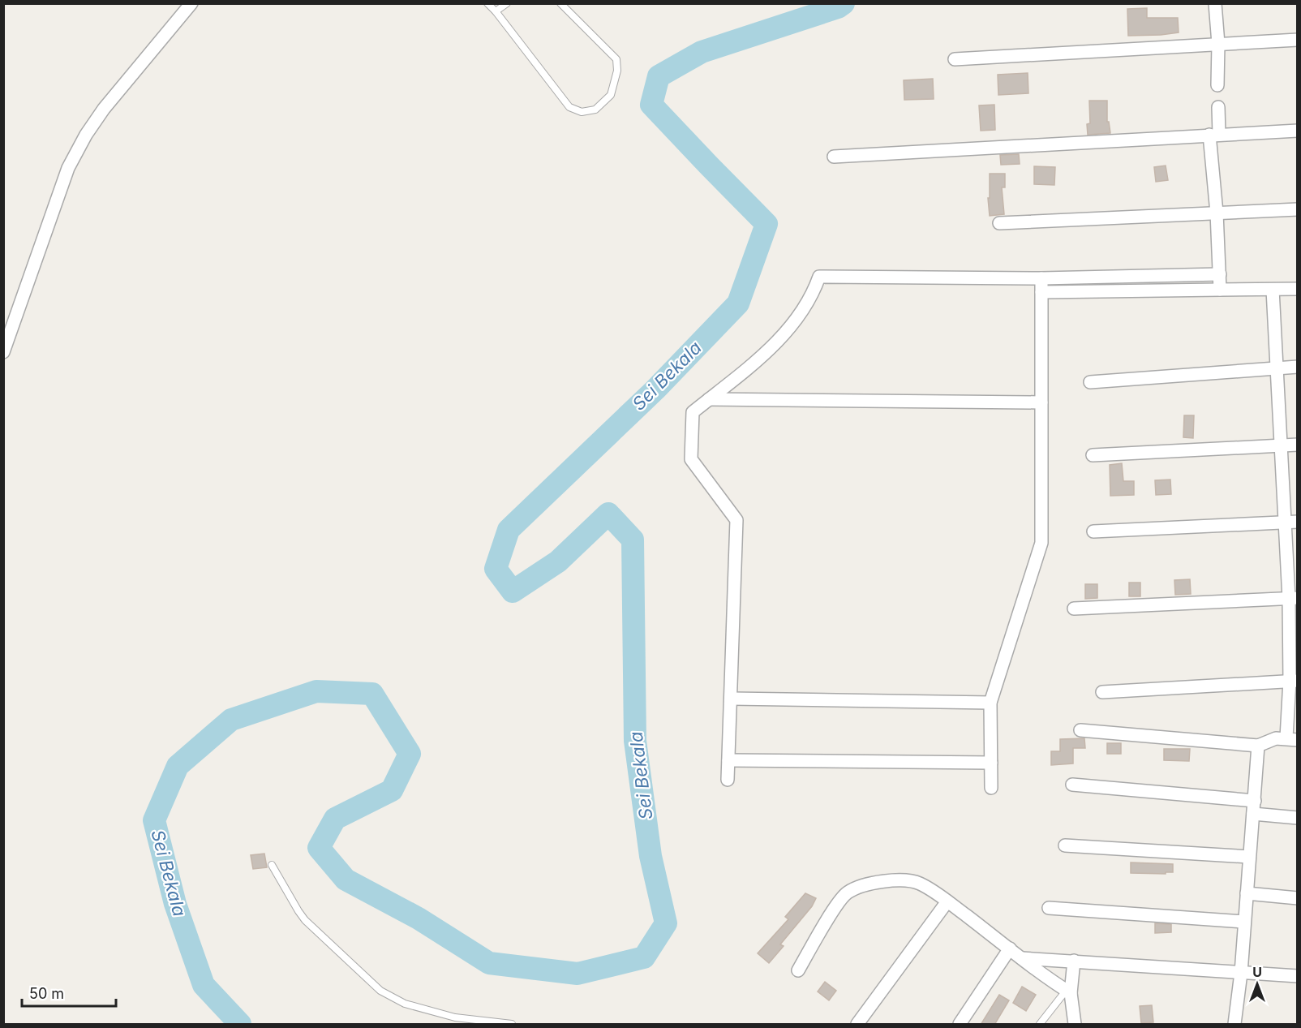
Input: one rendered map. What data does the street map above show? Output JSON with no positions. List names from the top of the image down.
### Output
{
  "water": ["Sei Bekala"],
  "scale_bar": "50 m",
  "north": "top"
}
